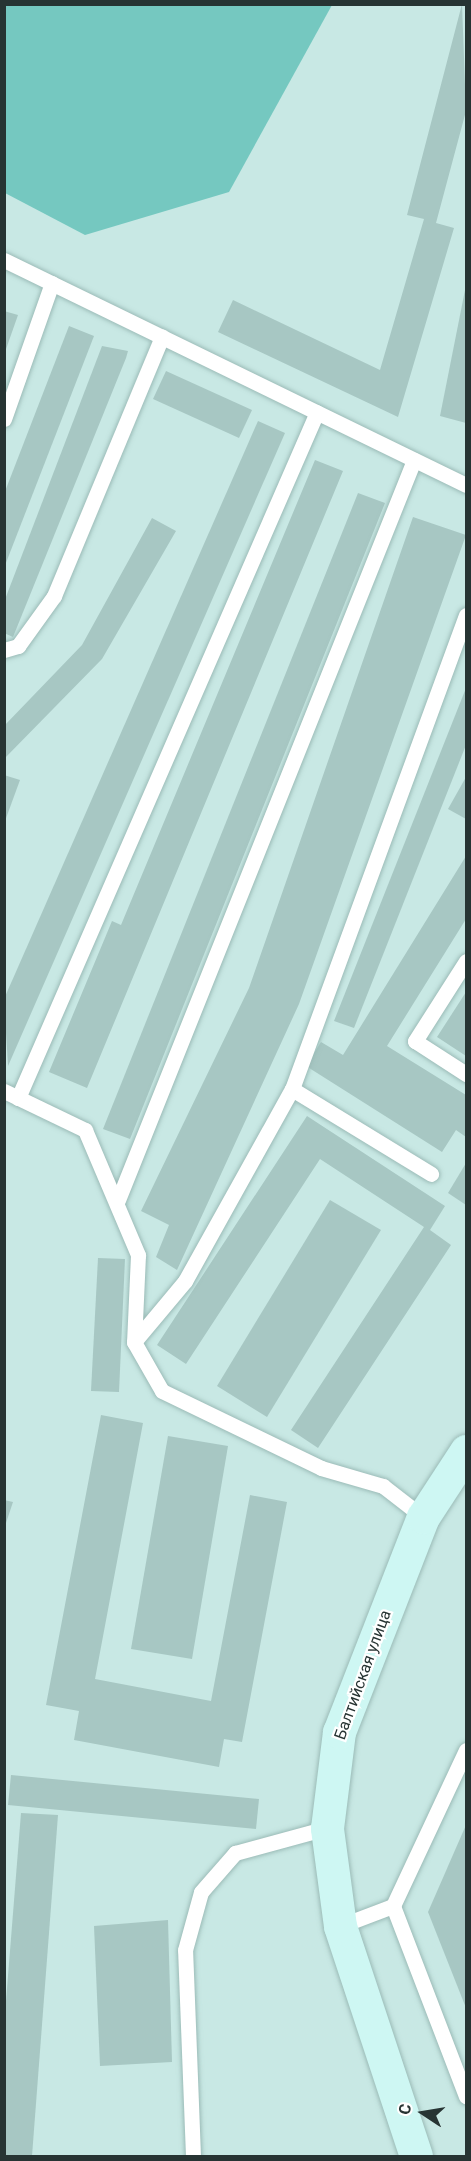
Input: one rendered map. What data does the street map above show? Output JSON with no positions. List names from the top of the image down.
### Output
{
  "streets": {
    "street": ["Балтийская улица"]
  },
  "north": "left"
}
